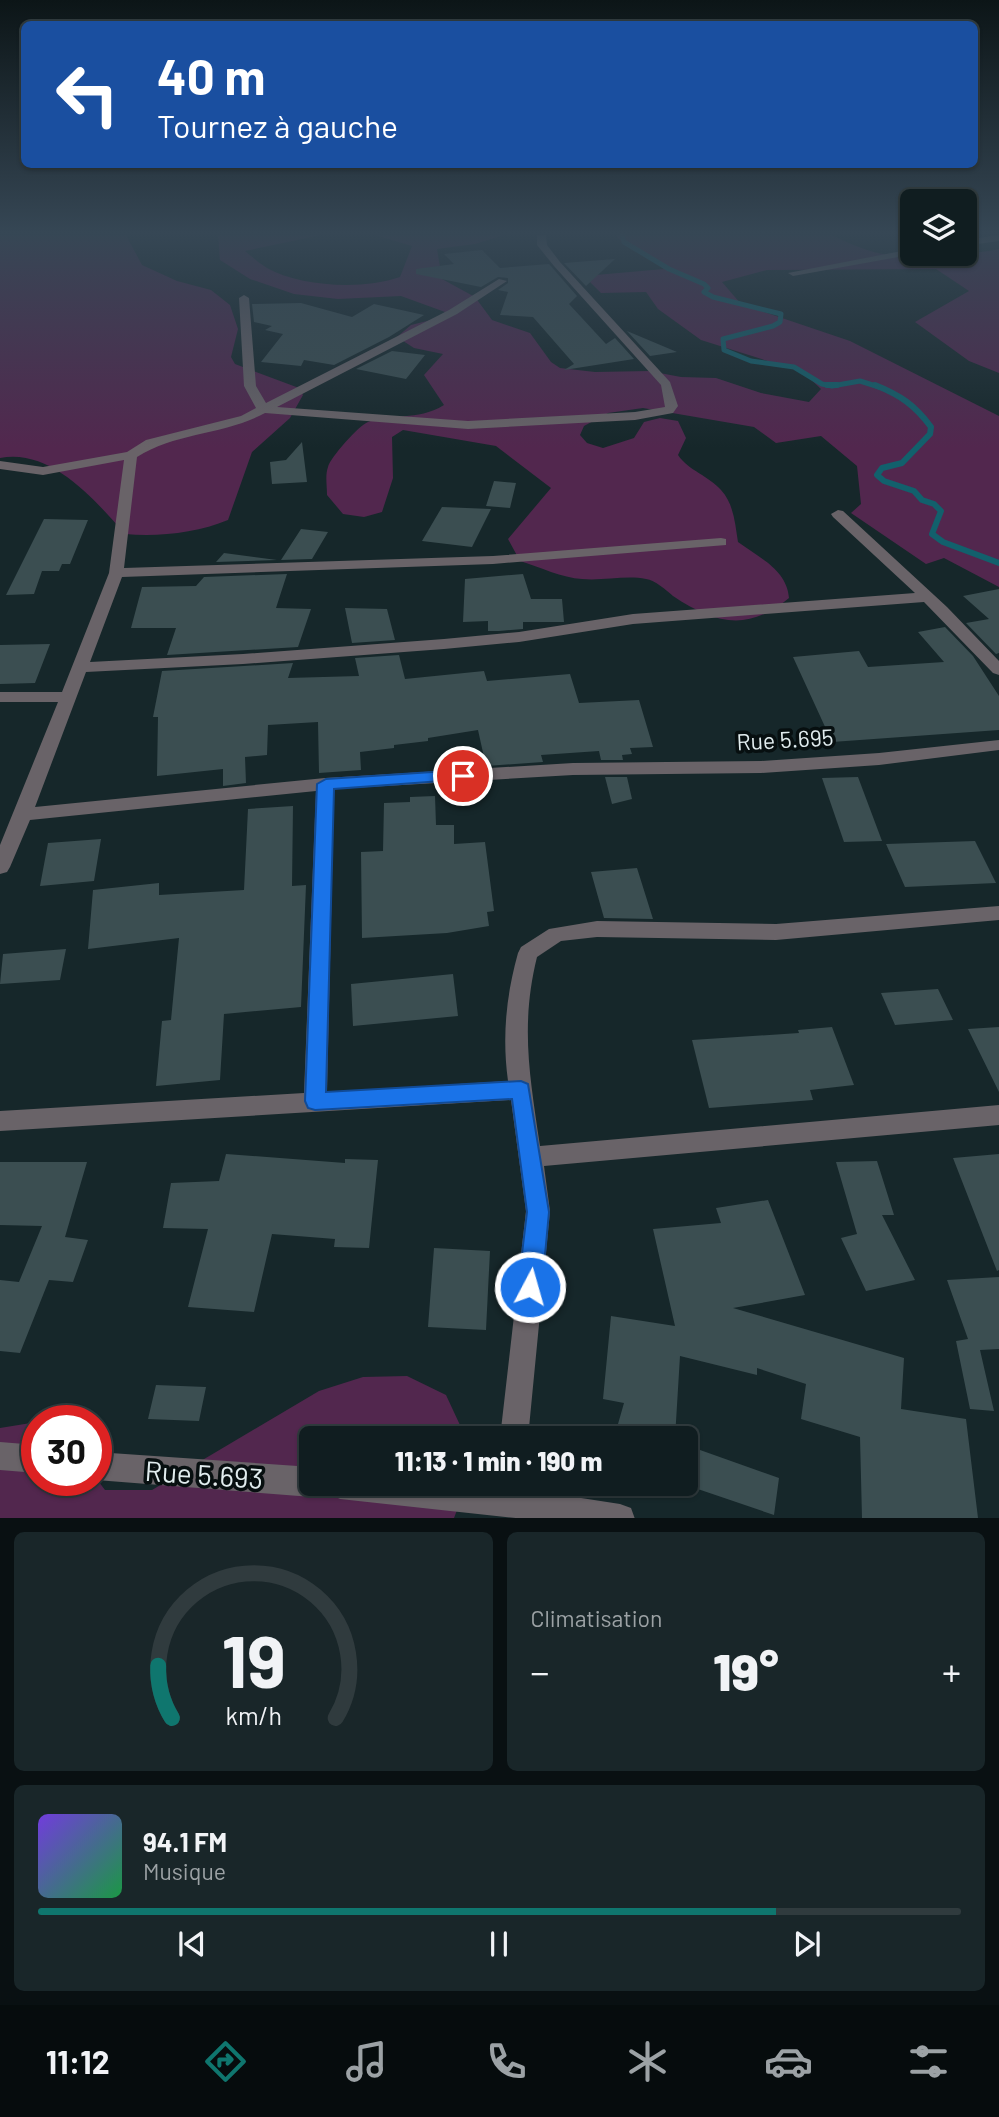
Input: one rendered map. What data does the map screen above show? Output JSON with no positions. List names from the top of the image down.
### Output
{
  "streets": {
    "street": ["Rue 5.695", "Rue 5.693"]
  },
  "page": {
    "turn": ["40 m", "Tournez à gauche"],
    "limit": "30",
    "trip": "11:13 · 1 min · 190 m",
    "tile": "Climatisation",
    "heat": ["−", "19°", "+"],
    "song": ["94.1 FM", "Musique"],
    "tabs": "11:12",
    "gauge": ["19", "km/h"]
  }
}
